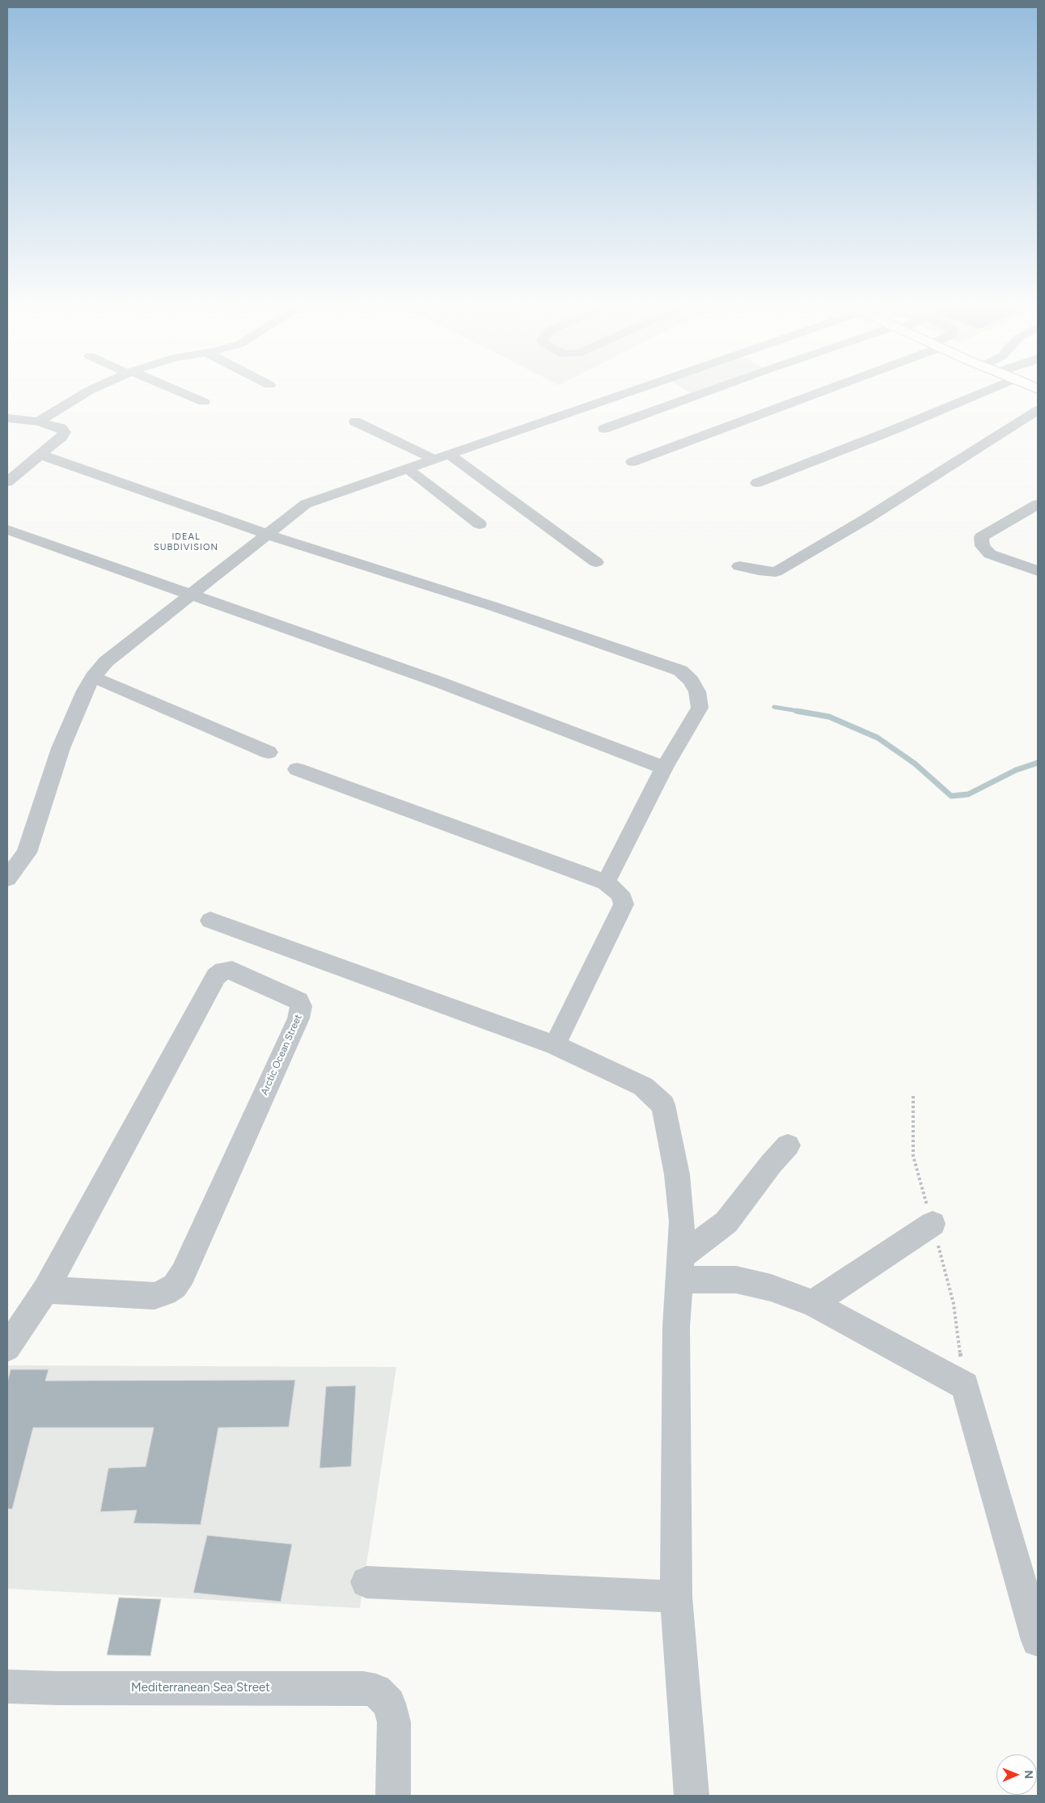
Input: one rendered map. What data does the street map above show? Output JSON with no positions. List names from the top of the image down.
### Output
{
  "streets": {
    "street": ["Arctic Ocean Street", "Mediterranean Sea Street"]
  },
  "districts": ["IDEAL SUBDIVISION"],
  "north": "right"
}
